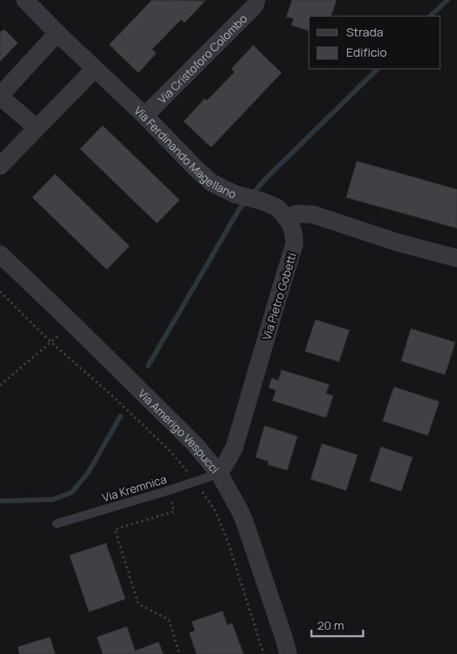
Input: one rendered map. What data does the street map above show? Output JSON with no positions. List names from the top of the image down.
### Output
{
  "streets": {
    "street": [
      "Via Cristoforo Colombo",
      "Via Ferdinando Magellano",
      "Via Pietro Gobetti",
      "Via Amerigo Vespucci"
    ],
    "lane": ["Via Kremnica"]
  },
  "crossings": [
    ["Via Cristoforo Colombo", "Via Ferdinando Magellano"],
    ["Via Ferdinando Magellano", "Via Pietro Gobetti"],
    ["Via Pietro Gobetti", "Via Amerigo Vespucci"],
    ["Via Pietro Gobetti", "Via Kremnica"],
    ["Via Amerigo Vespucci", "Via Kremnica"]
  ],
  "legend": ["Strada", "Edificio"],
  "scale_bar": "20 m"
}
